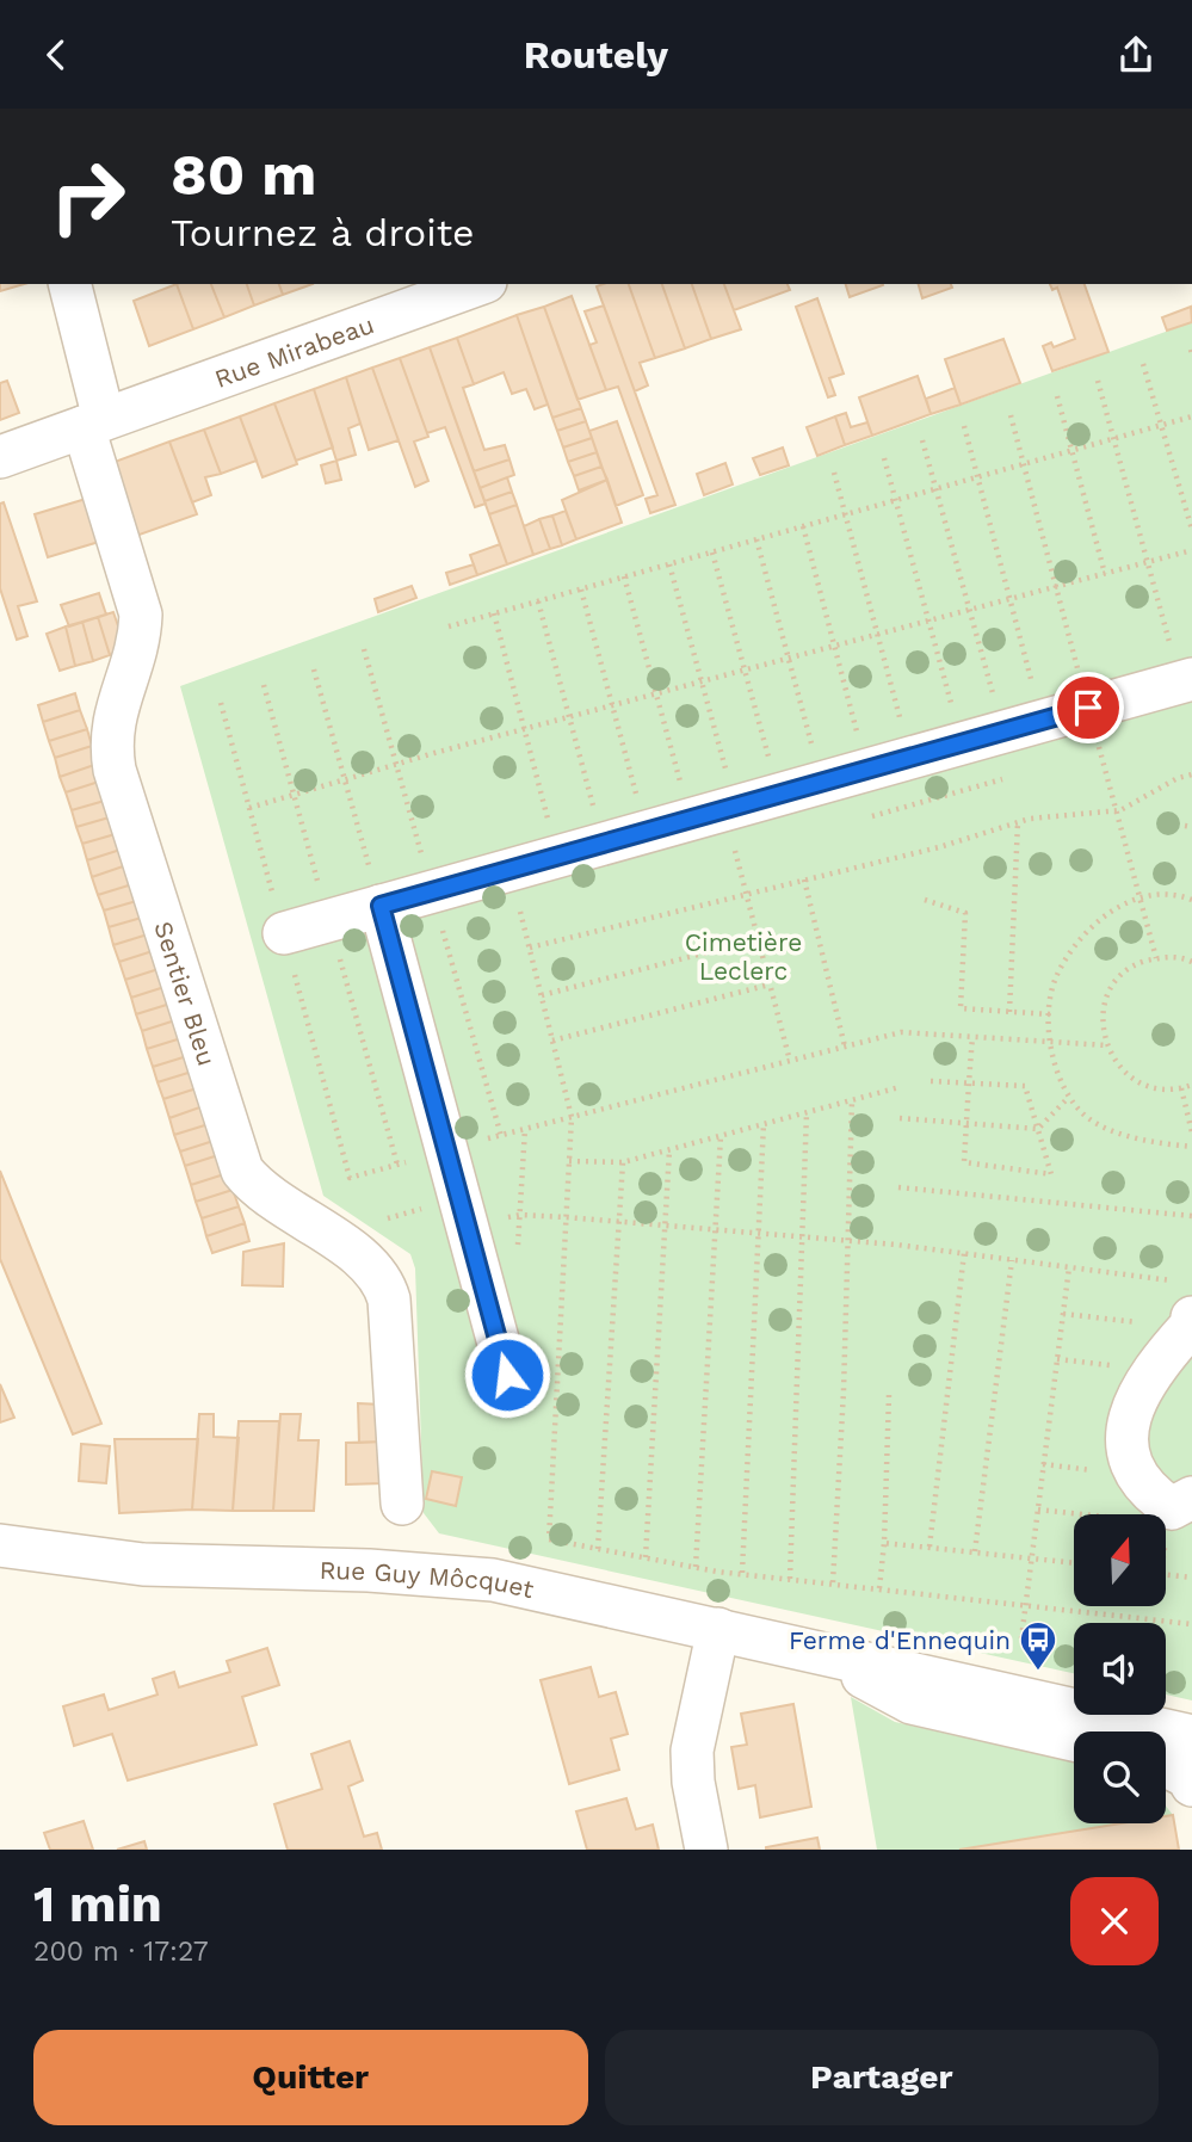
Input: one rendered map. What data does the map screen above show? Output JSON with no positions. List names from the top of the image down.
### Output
{
  "streets": {
    "street": ["Rue Mirabeau", "Sentier Bleu", "Rue Guy Môcquet"]
  },
  "crossings": [
    ["Rue Mirabeau", "Sentier Bleu"]
  ],
  "parks": ["Cimetière Leclerc"],
  "places": {
    "bus stop": ["Ferme d'Ennequin"]
  },
  "north": "top",
  "page": {
    "header": "Routely",
    "turn": ["80 m", "Tournez à droite"],
    "heading": ["1 min", "200 m · 17:27"],
    "buttons": ["Quitter", "Partager"]
  }
}
